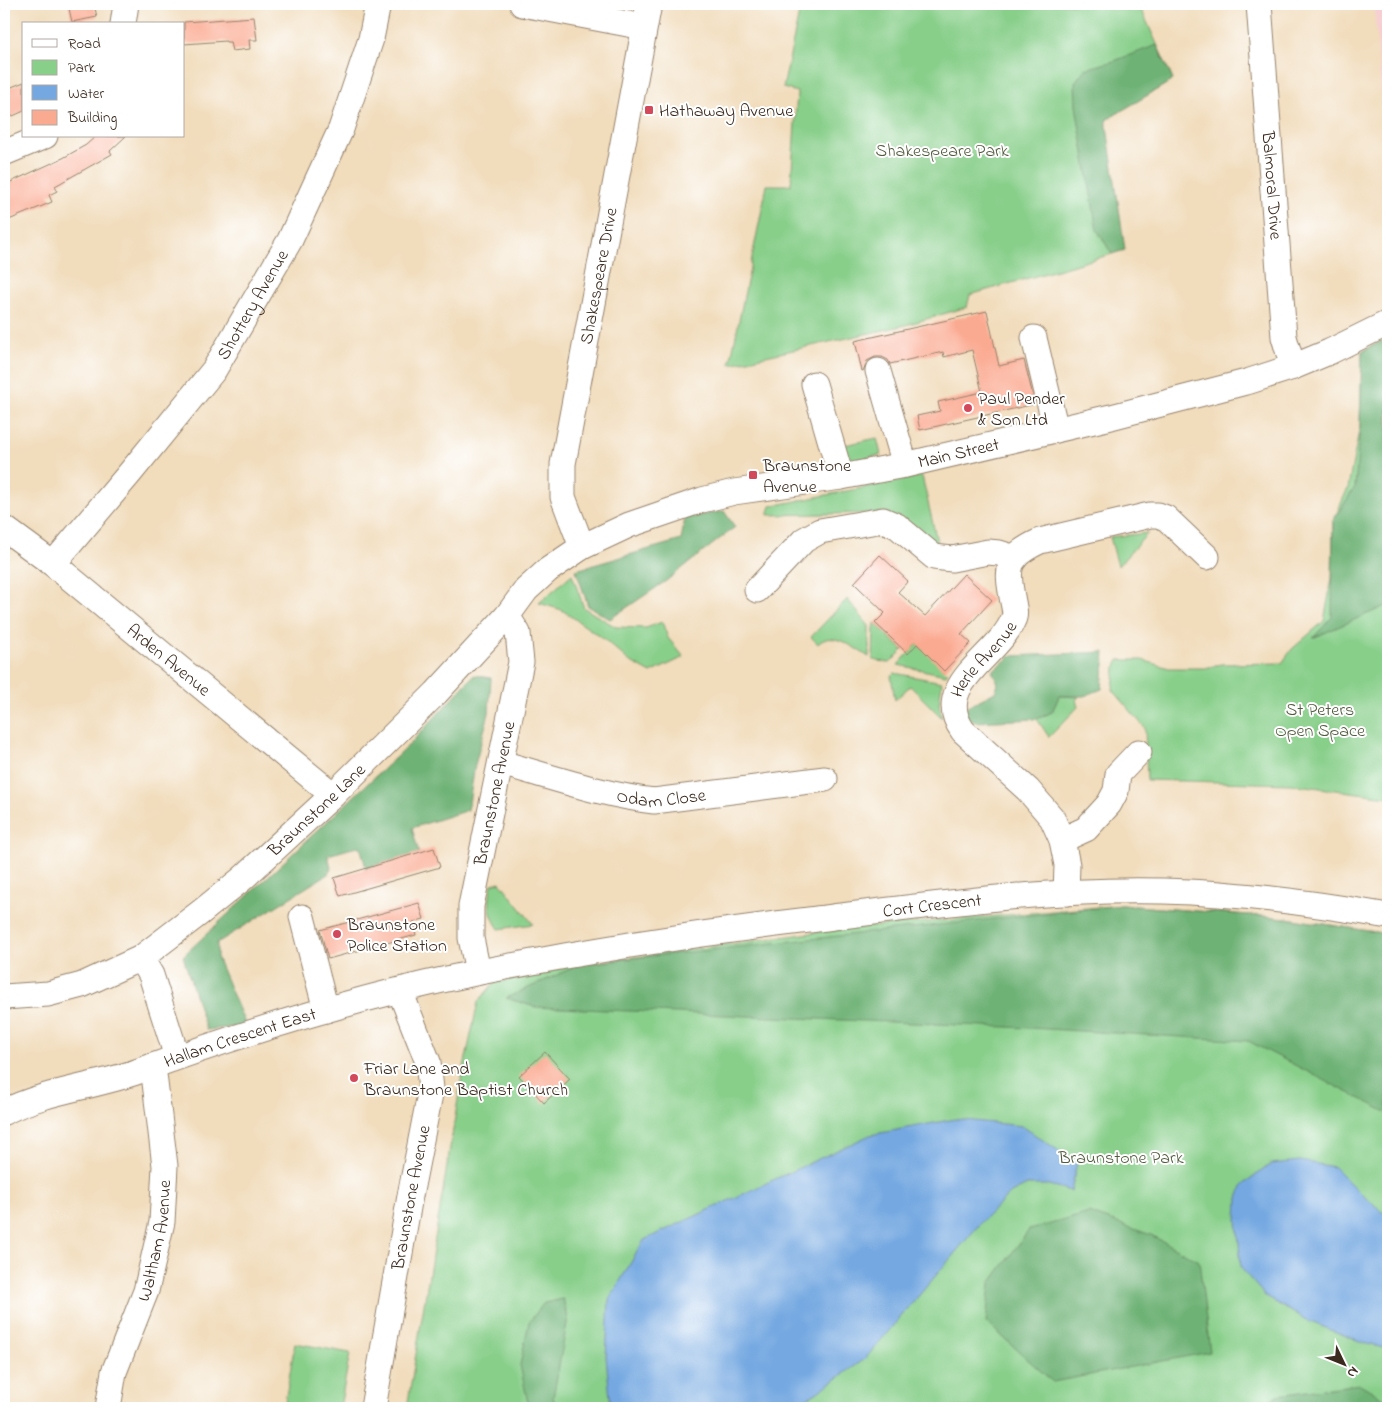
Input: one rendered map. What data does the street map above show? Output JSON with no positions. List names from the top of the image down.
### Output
{
  "streets": {
    "street": [
      "Balmoral Drive",
      "Shakespeare Drive",
      "Shottery Avenue",
      "Main Street",
      "Herle Avenue",
      "Arden Avenue",
      "Braunstone Avenue",
      "Odam Close",
      "Braunstone Lane",
      "Cort Crescent",
      "Hallam Crescent East",
      "Waltham Avenue"
    ]
  },
  "crossings": [
    ["Balmoral Drive", "Main Street"],
    ["Shakespeare Drive", "Main Street"],
    ["Shakespeare Drive", "Braunstone Lane"],
    ["Shottery Avenue", "Arden Avenue"],
    ["Main Street", "Braunstone Lane"],
    ["Herle Avenue", "Cort Crescent"],
    ["Arden Avenue", "Braunstone Lane"],
    ["Braunstone Avenue", "Odam Close"],
    ["Braunstone Avenue", "Braunstone Lane"],
    ["Braunstone Avenue", "Cort Crescent"],
    ["Braunstone Avenue", "Hallam Crescent East"],
    ["Cort Crescent", "Hallam Crescent East"],
    ["Hallam Crescent East", "Waltham Avenue"]
  ],
  "parks": ["Shakespeare Park", "St Peters Open Space", "Braunstone Park"],
  "places": {
    "transit": ["Hathaway Avenue", "Braunstone Avenue"],
    "other": ["Paul Pender & Son Ltd", "Braunstone Police Station", "Friar Lane and Braunstone Baptist Church"]
  },
  "legend": [
    "Road",
    "Park",
    "Water",
    "Building"
  ],
  "north": "bottom right"
}
